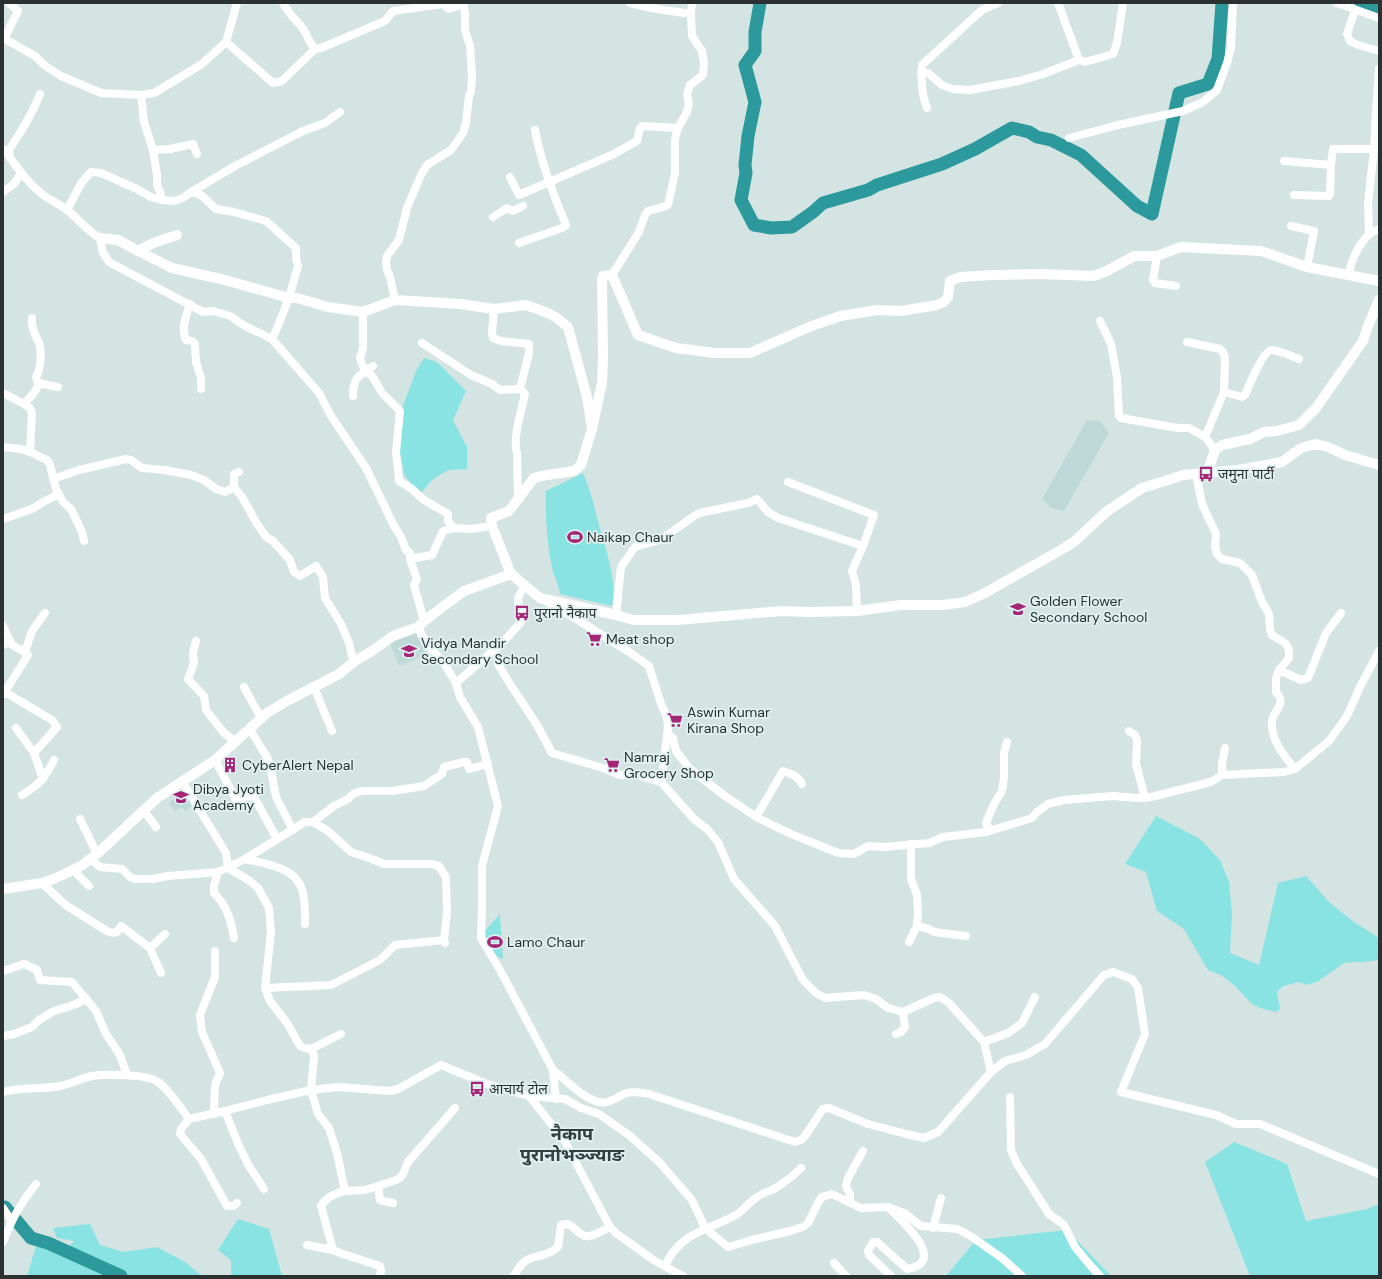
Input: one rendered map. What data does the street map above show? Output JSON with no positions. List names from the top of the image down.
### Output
{
  "districts": ["नैकाप पुरानोभञ्ज्याङ"],
  "places": {
    "bus stop": ["जमुना पार्टी", "पुरानो नैकाप", "आचार्य टोल"],
    "sports": ["Naikap Chaur", "Lamo Chaur"],
    "school or university": ["Golden Flower Secondary School", "Vidya Mandir Secondary School", "Dibya Jyoti Academy"],
    "supermarket": ["Meat shop", "Aswin Kumar Kirana Shop", "Namraj Grocery Shop"],
    "building": ["CyberAlert Nepal"]
  }
}
